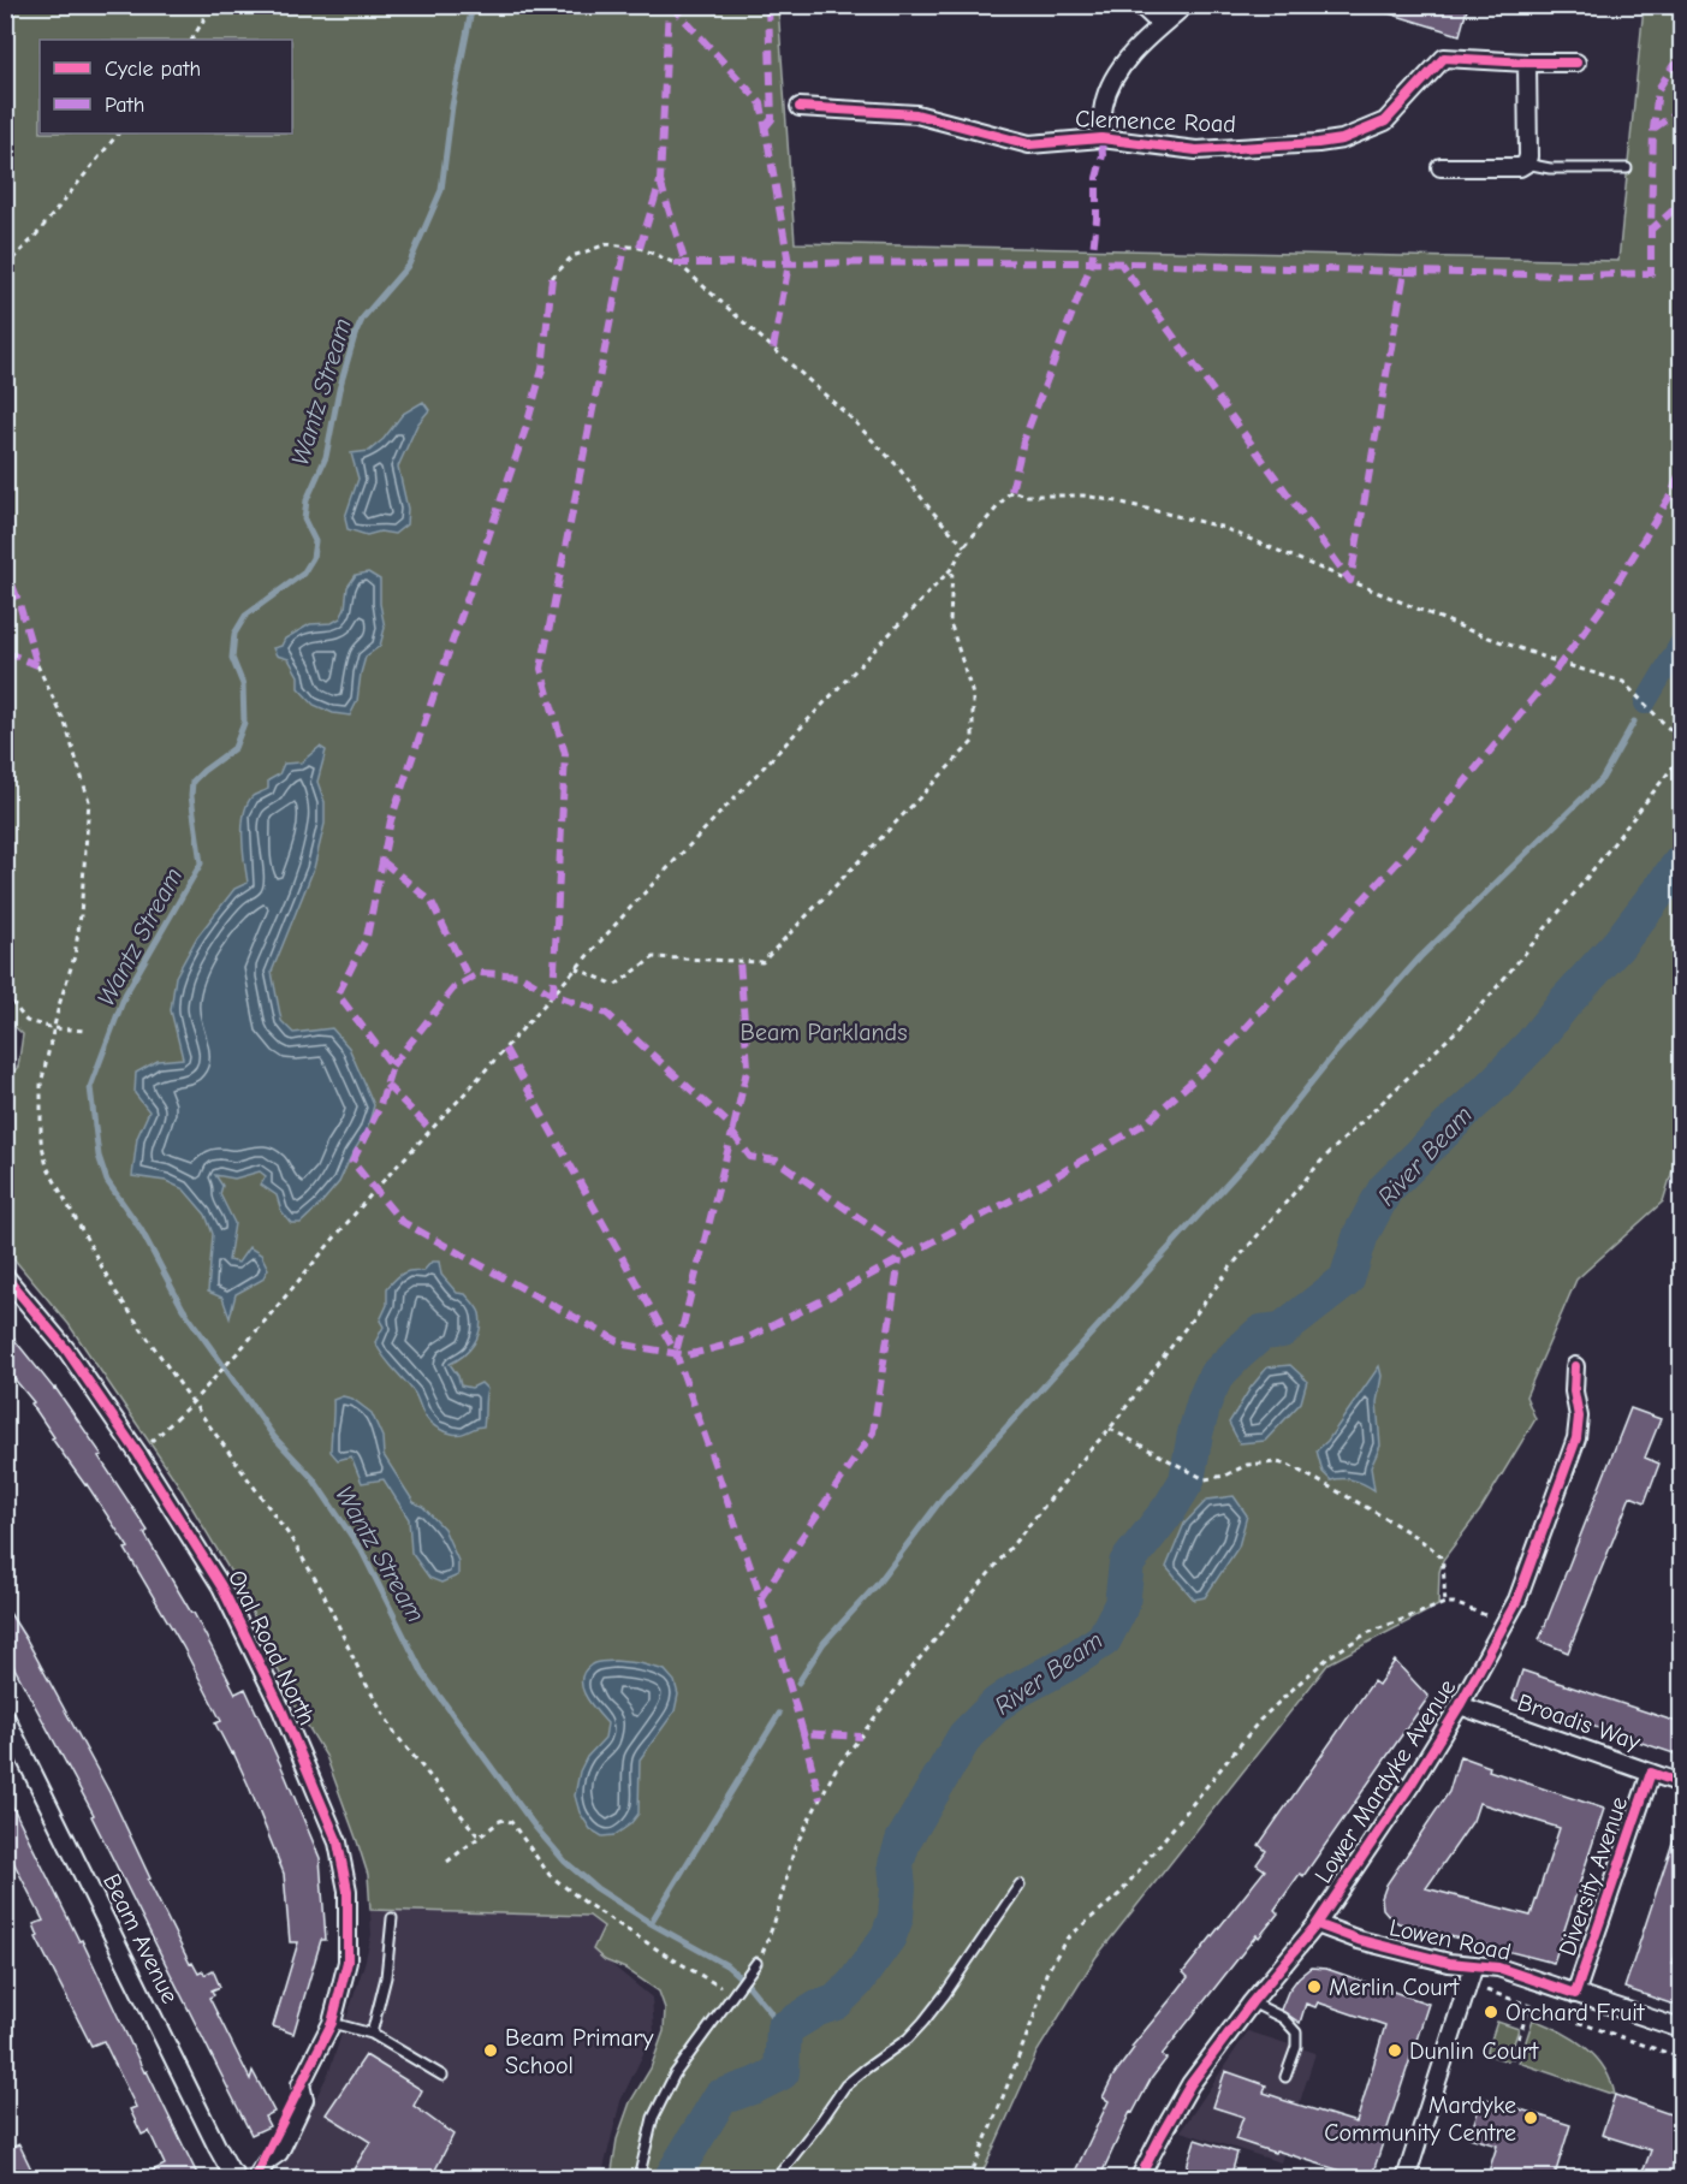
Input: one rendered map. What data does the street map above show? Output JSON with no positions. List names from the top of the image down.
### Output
{
  "streets": {
    "street": [
      "Clemence Road",
      "Oval Road North",
      "Broadis Way",
      "Lower Mardyke Avenue",
      "Diversity Avenue",
      "Beam Avenue",
      "Lowen Road"
    ]
  },
  "crossings": [
    ["Broadis Way", "Lower Mardyke Avenue"],
    ["Broadis Way", "Diversity Avenue"],
    ["Lower Mardyke Avenue", "Lowen Road"],
    ["Diversity Avenue", "Lowen Road"]
  ],
  "water": ["Wantz Stream", "River Beam"],
  "parks": ["Beam Parklands"],
  "places": [
    "Merlin Court",
    "Orchard Fruit",
    "Beam Primary School",
    "Dunlin Court",
    "Mardyke Community Centre"
  ],
  "legend": ["Cycle path", "Path"]
}
